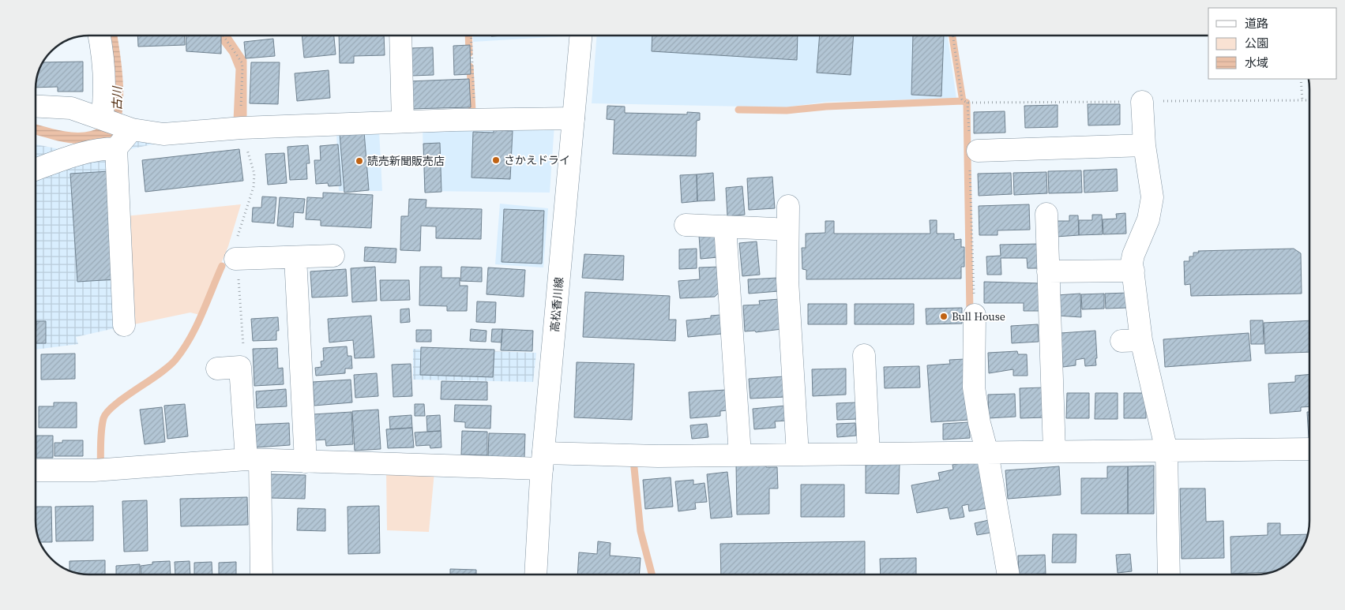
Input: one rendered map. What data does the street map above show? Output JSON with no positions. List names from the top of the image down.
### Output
{
  "streets": {
    "street": ["高松香川線"]
  },
  "water": ["古川"],
  "places": ["さかえドライ", "読売新聞販売店", "Bull House"],
  "legend": ["道路", "公園", "水域"]
}
